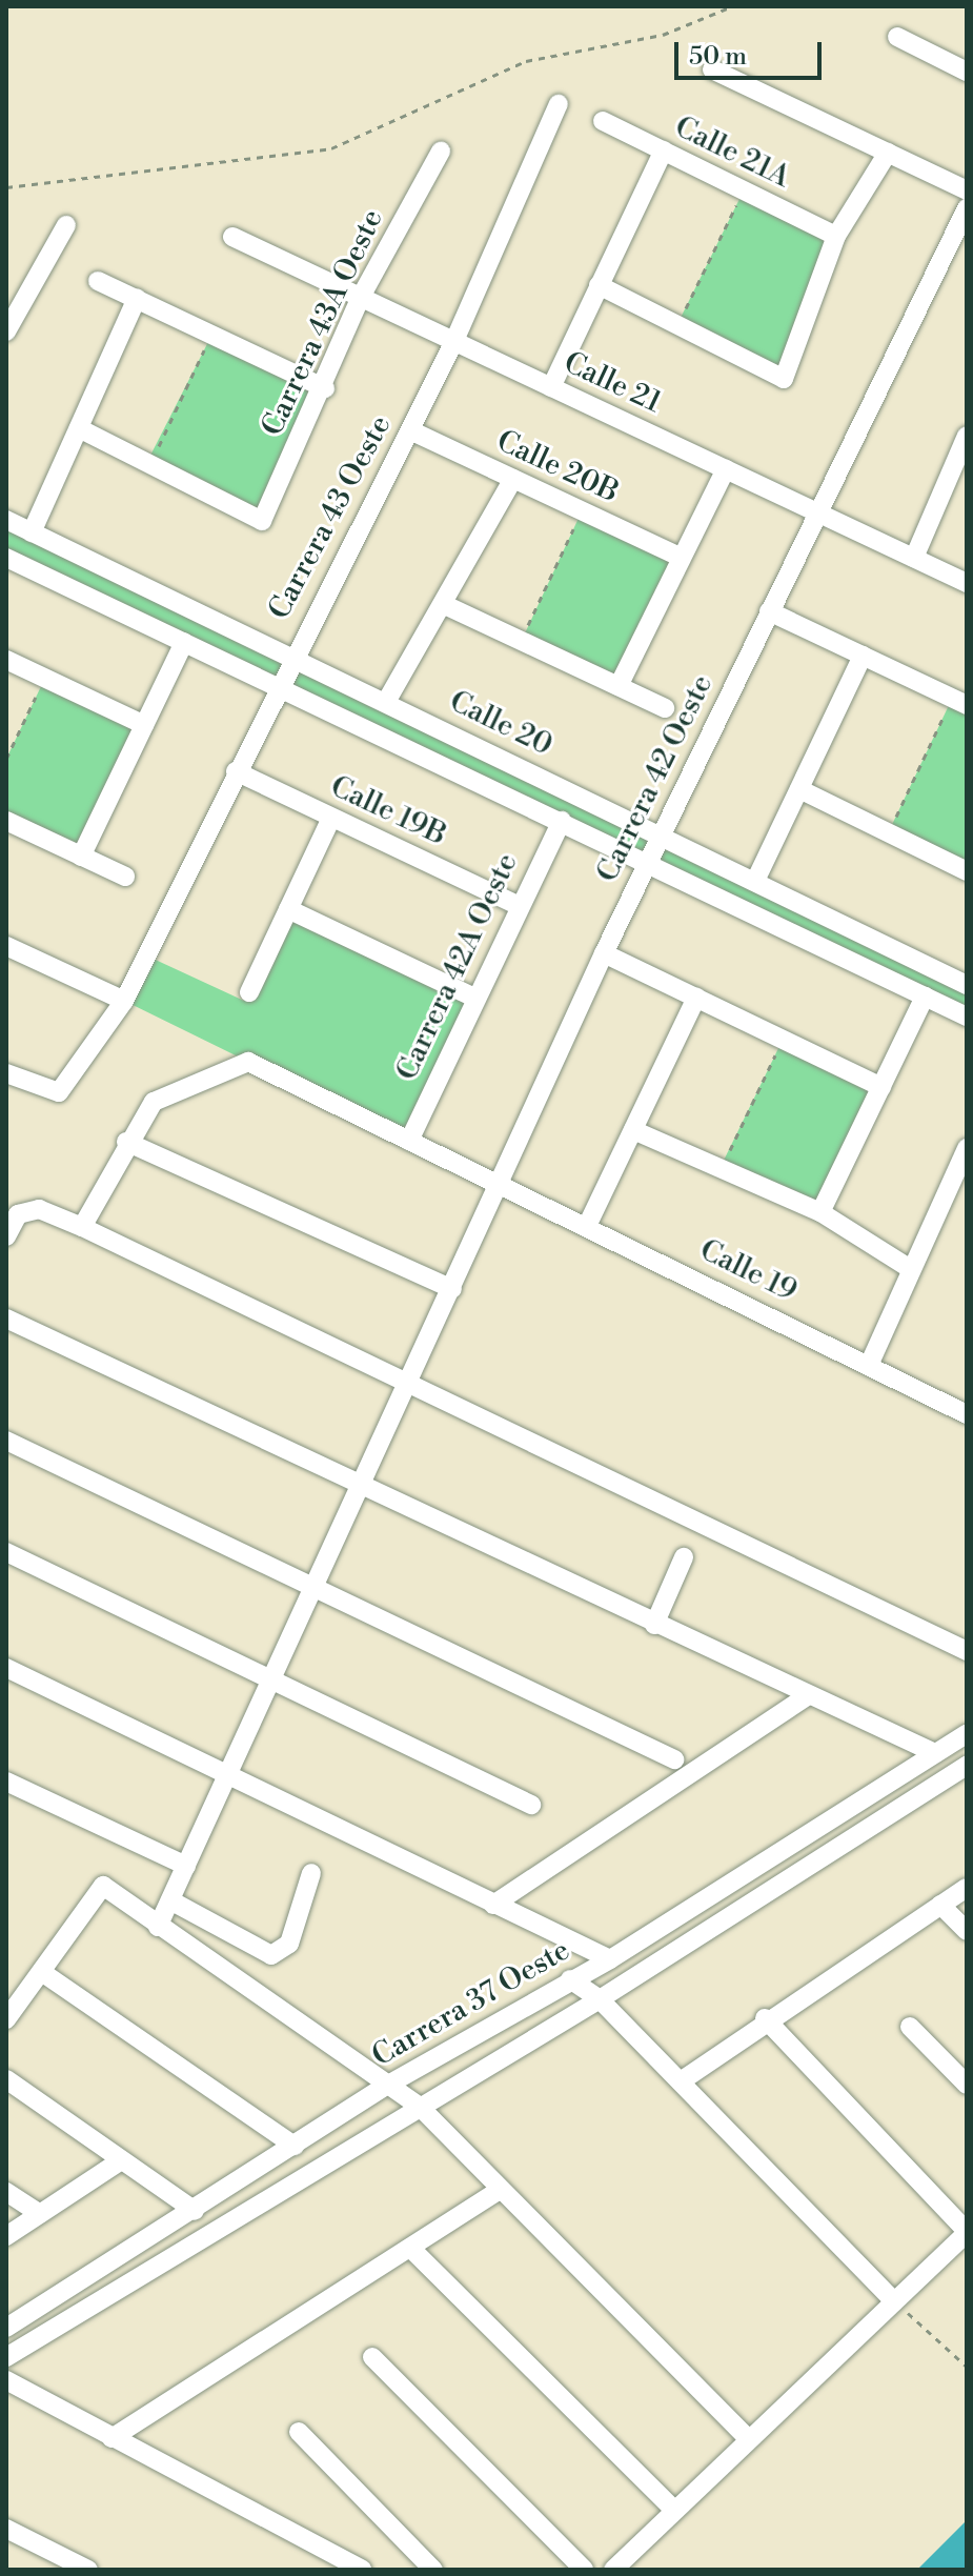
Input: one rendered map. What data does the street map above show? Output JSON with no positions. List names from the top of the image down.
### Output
{
  "streets": {
    "street": [
      "Calle 21A",
      "Carrera 43A Oeste",
      "Calle 21",
      "Calle 20B",
      "Carrera 43 Oeste",
      "Calle 20",
      "Carrera 42 Oeste",
      "Calle 19B",
      "Carrera 42A Oeste",
      "Calle 19",
      "Carrera 37 Oeste"
    ]
  },
  "crossings": [
    ["Carrera 43A Oeste", "Calle 21"],
    ["Calle 21", "Carrera 43 Oeste"],
    ["Calle 21", "Carrera 42 Oeste"],
    ["Calle 20B", "Carrera 43 Oeste"],
    ["Carrera 43 Oeste", "Calle 20"],
    ["Carrera 43 Oeste", "Calle 19B"],
    ["Calle 20", "Carrera 42 Oeste"],
    ["Calle 20", "Carrera 42A Oeste"],
    ["Carrera 42 Oeste", "Calle 19"],
    ["Calle 19B", "Carrera 42A Oeste"],
    ["Carrera 42A Oeste", "Calle 19"]
  ],
  "scale_bar": "50 m"
}
